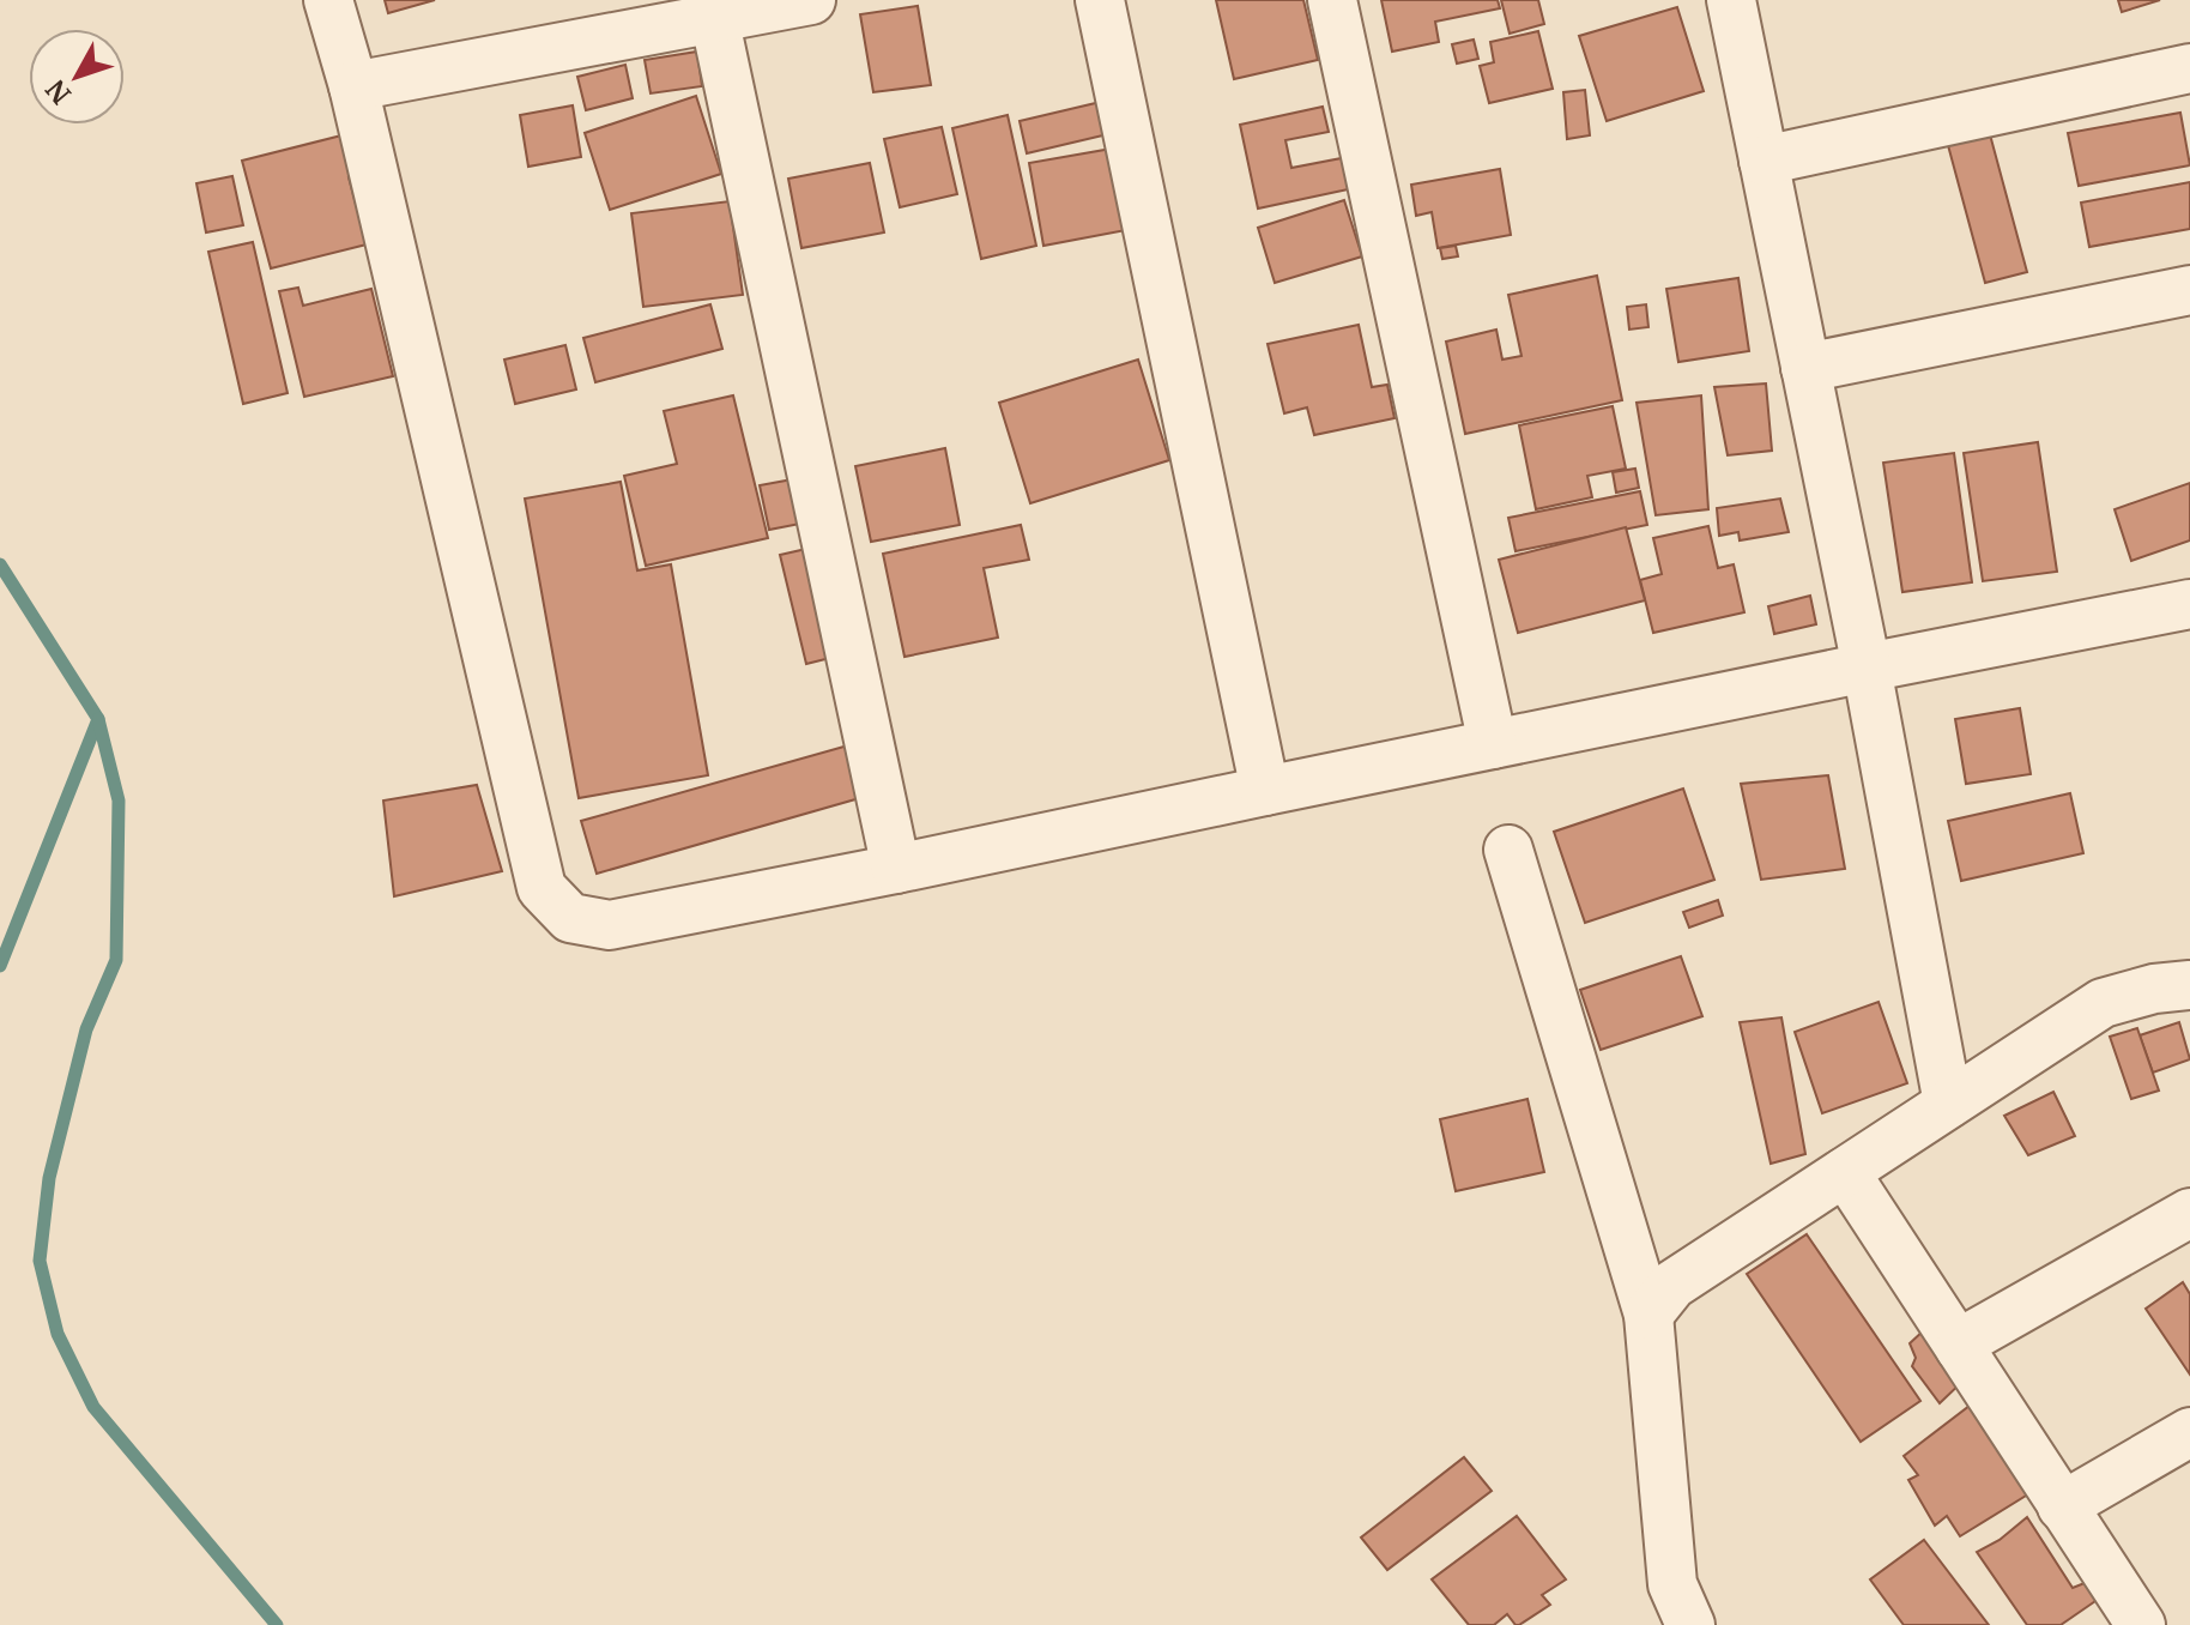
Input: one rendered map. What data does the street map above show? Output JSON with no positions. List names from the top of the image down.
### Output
{
  "north": "bottom left"
}
